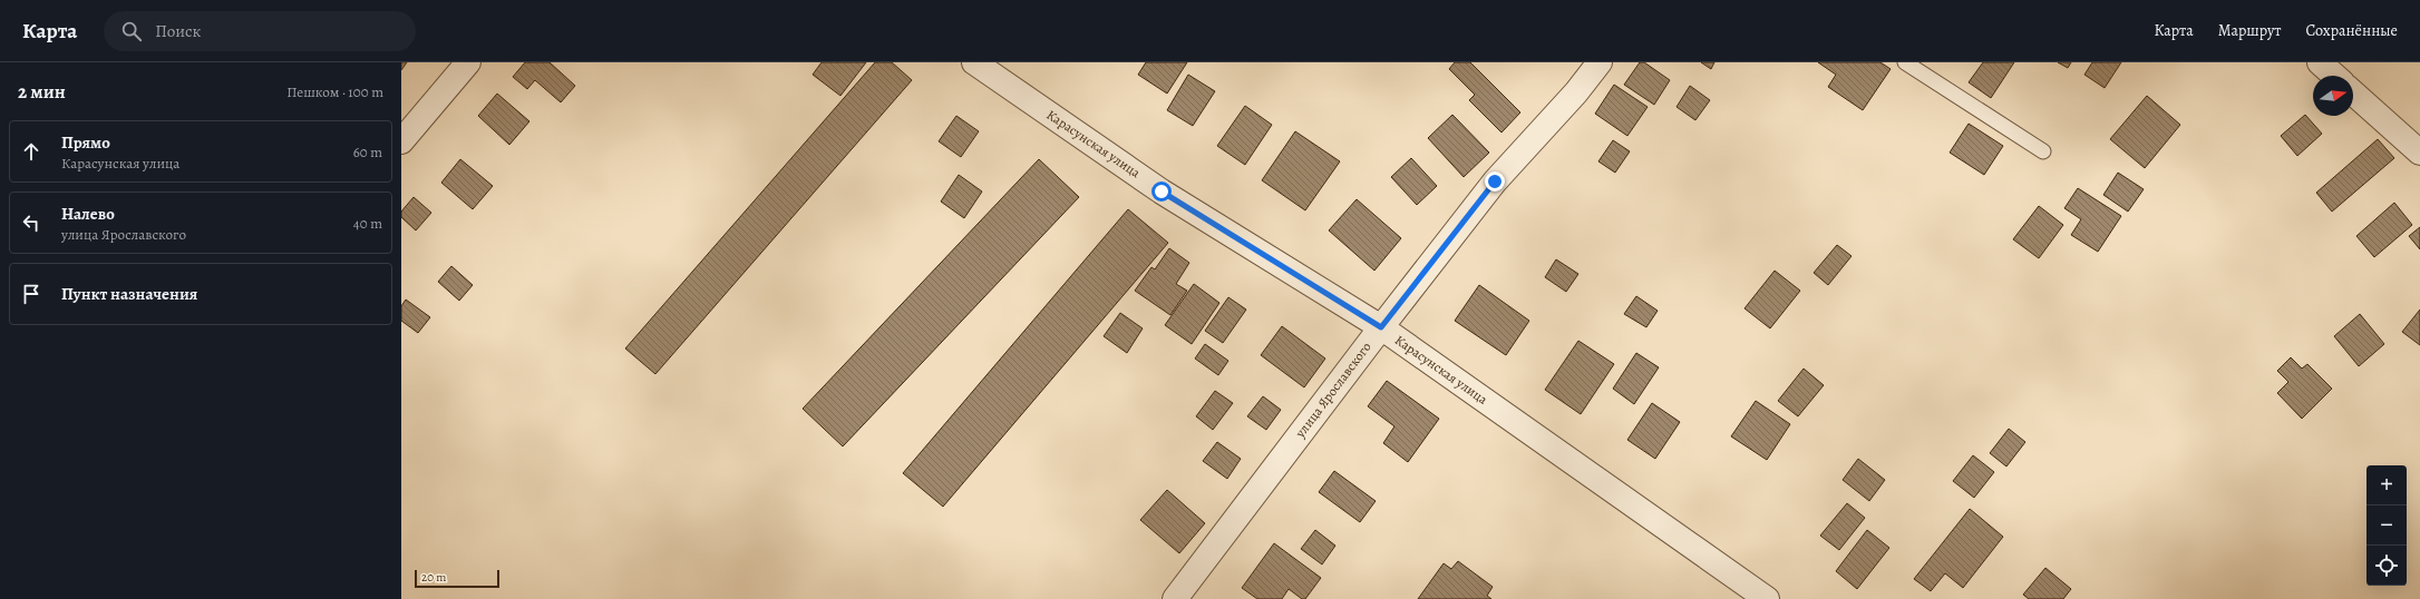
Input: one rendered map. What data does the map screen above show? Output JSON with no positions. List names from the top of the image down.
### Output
{
  "streets": {
    "street": ["Карасунская улица", "улица Ярославского"]
  },
  "crossings": [
    ["Карасунская улица", "улица Ярославского"]
  ],
  "scale_bar": "20 m",
  "north": "right",
  "page": {
    "header": "Карта",
    "search": "Поиск",
    "nav": ["Карта", "Маршрут", "Сохранённые"],
    "heading": ["2 мин", "Пешком · 100 m"],
    "list": [
      ["Прямо", "Карасунская улица", "60 m"],
      ["Налево", "улица Ярославского", "40 m"],
      "Пункт назначения"
    ],
    "map_buttons": ["+", "−"],
    "scale": "20 m"
  }
}
